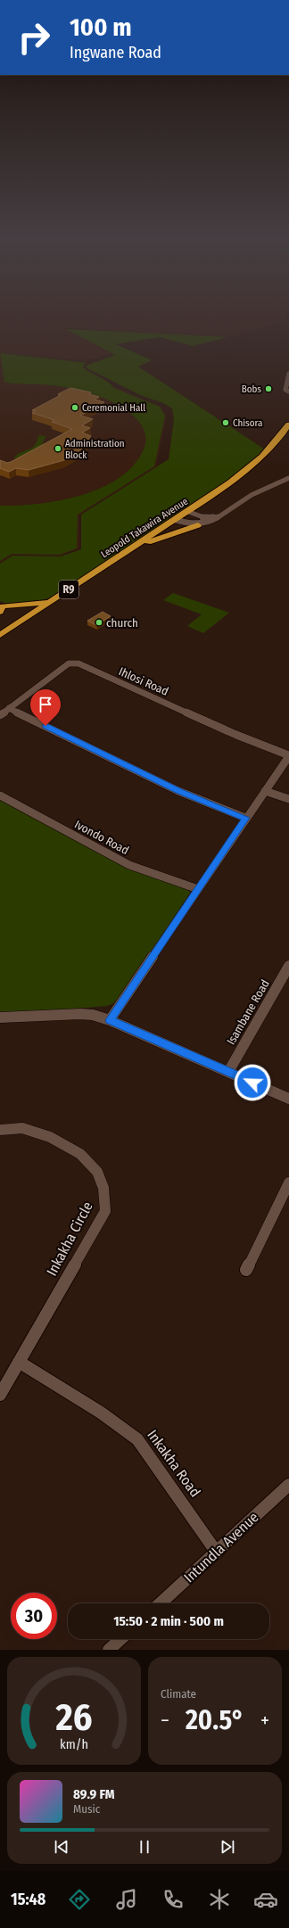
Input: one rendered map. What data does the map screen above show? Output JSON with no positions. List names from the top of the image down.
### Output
{
  "streets": {
    "highway": ["Leopold Takawira Avenue", "R9"],
    "street": [
      "Ihlosi Road",
      "Ivondo Road",
      "Isambane Road",
      "Inkakha Circle",
      "Inkakha Road",
      "Intundla Avenue"
    ]
  },
  "crossings": [
    ["Inkakha Circle", "Inkakha Road"],
    ["Inkakha Road", "Intundla Avenue"]
  ],
  "places": [
    "Bobs",
    "Ceremonial Hall",
    "Chisora",
    "Administration Block",
    "church"
  ],
  "page": {
    "turn": ["100 m", "Ingwane Road"],
    "limit": "30",
    "trip": "15:50 · 2 min · 500 m",
    "tile": "Climate",
    "heat": ["−", "20.5°", "+"],
    "song": ["89.9 FM", "Music"],
    "tabs": "15:48",
    "gauge": ["26", "km/h"]
  }
}
